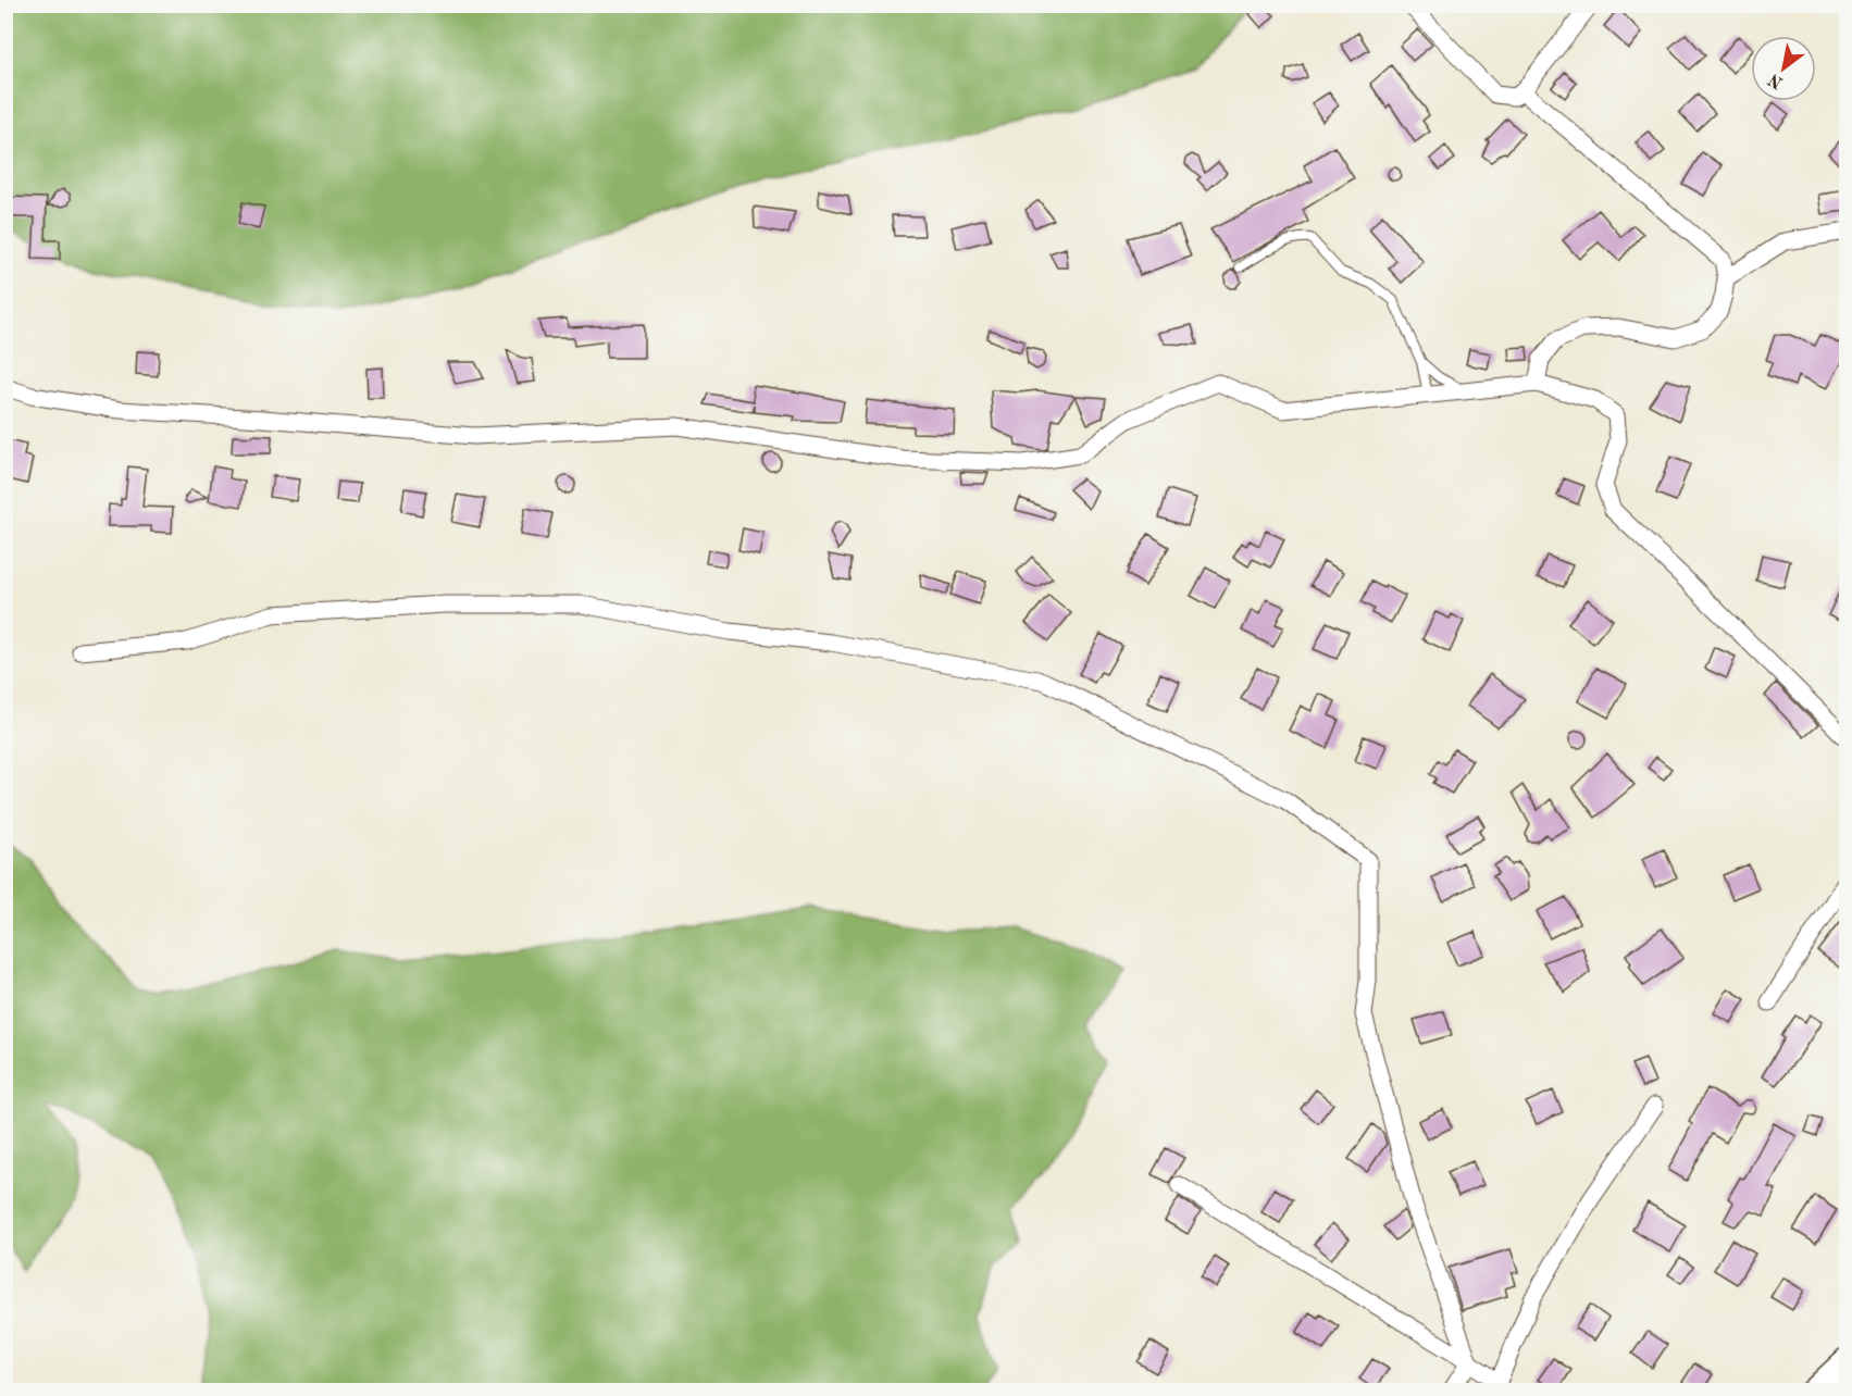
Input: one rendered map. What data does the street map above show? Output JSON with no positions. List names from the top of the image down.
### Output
{
  "north": "bottom left"
}
